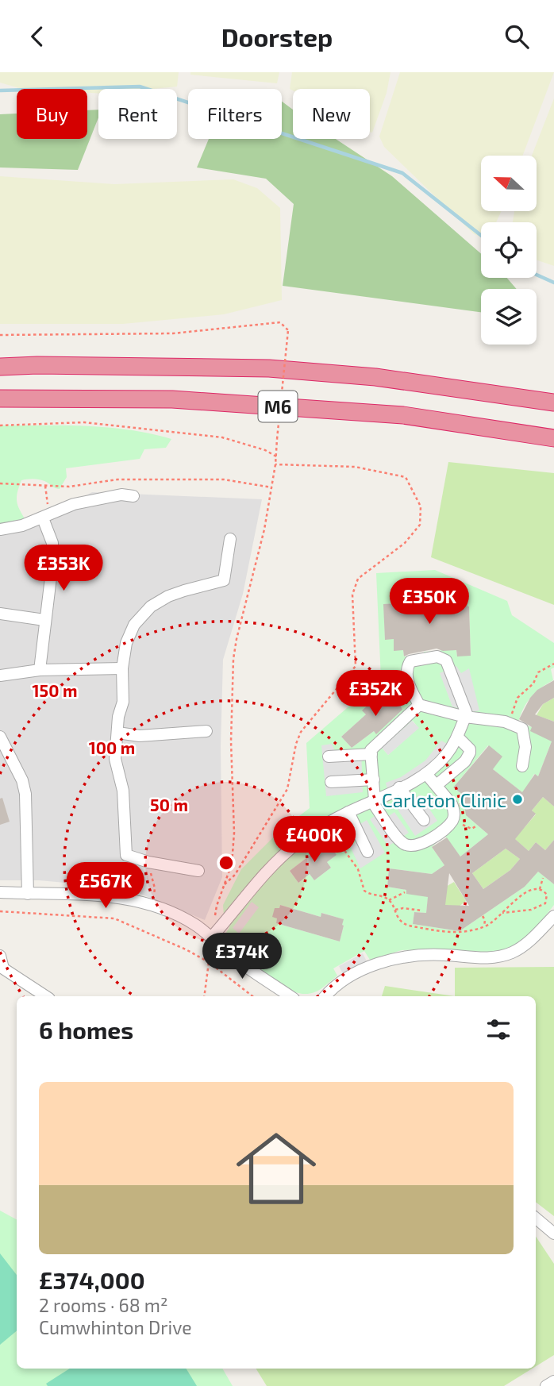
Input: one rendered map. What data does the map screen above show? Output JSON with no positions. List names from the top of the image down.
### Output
{
  "streets": {
    "highway": ["M6"]
  },
  "places": ["Carleton Clinic"],
  "north": "left",
  "page": {
    "header": "Doorstep",
    "chip": [
      "Buy",
      "Rent",
      "Filters",
      "New"
    ],
    "price": [
      "£353K",
      "£350K",
      "£352K",
      "£400K",
      "£567K",
      "£374K"
    ],
    "heading": "6 homes",
    "list": [
      {
        "name": "£374,000",
        "note": "2 rooms · 68 m² · Cumwhinton Drive"
      }
    ]
  },
  "rings": ["150 m", "100 m", "50 m"]
}
